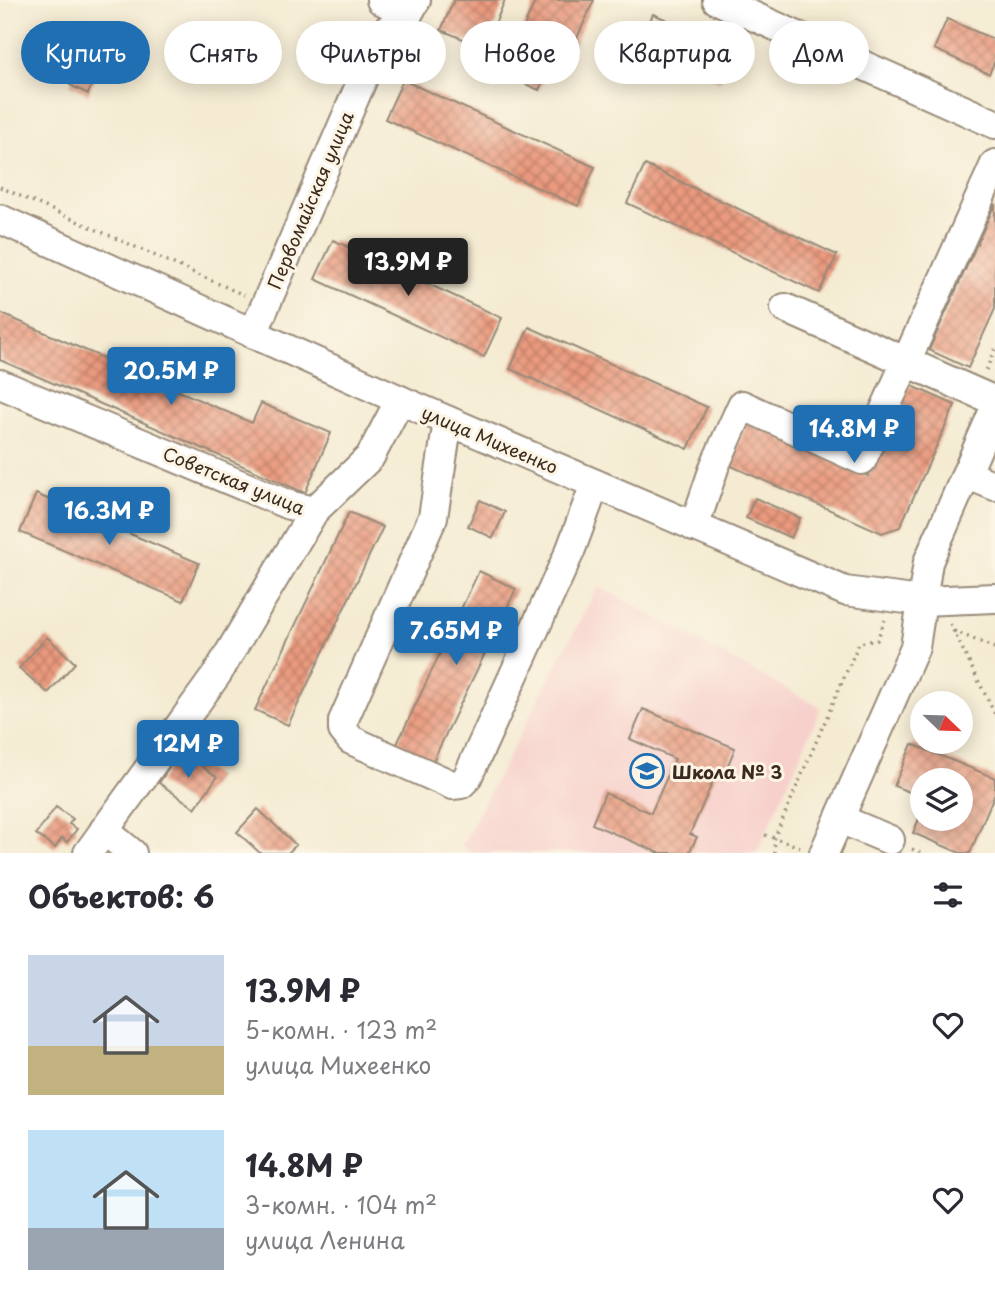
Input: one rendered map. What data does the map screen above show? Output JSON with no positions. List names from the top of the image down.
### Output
{
  "streets": {
    "street": ["Первомайская улица", "улица Михеенко", "Советская улица"]
  },
  "crossings": [
    ["Первомайская улица", "улица Михеенко"]
  ],
  "places": {
    "school or university": ["Школа № 3"]
  },
  "north": "bottom right",
  "page": {
    "chip": [
      "Купить",
      "Снять",
      "Фильтры",
      "Новое",
      "Квартира",
      "Дом"
    ],
    "price": [
      "13.9M ₽",
      "20.5M ₽",
      "14.8M ₽",
      "16.3M ₽",
      "7.65M ₽",
      "12M ₽"
    ],
    "heading": "Объектов: 6",
    "list": [
      {
        "name": "13.9M ₽",
        "note": "5-комн. · 123 m² · улица Михеенко"
      },
      {
        "name": "14.8M ₽",
        "note": "3-комн. · 104 m² · улица Ленина"
      }
    ]
  }
}
